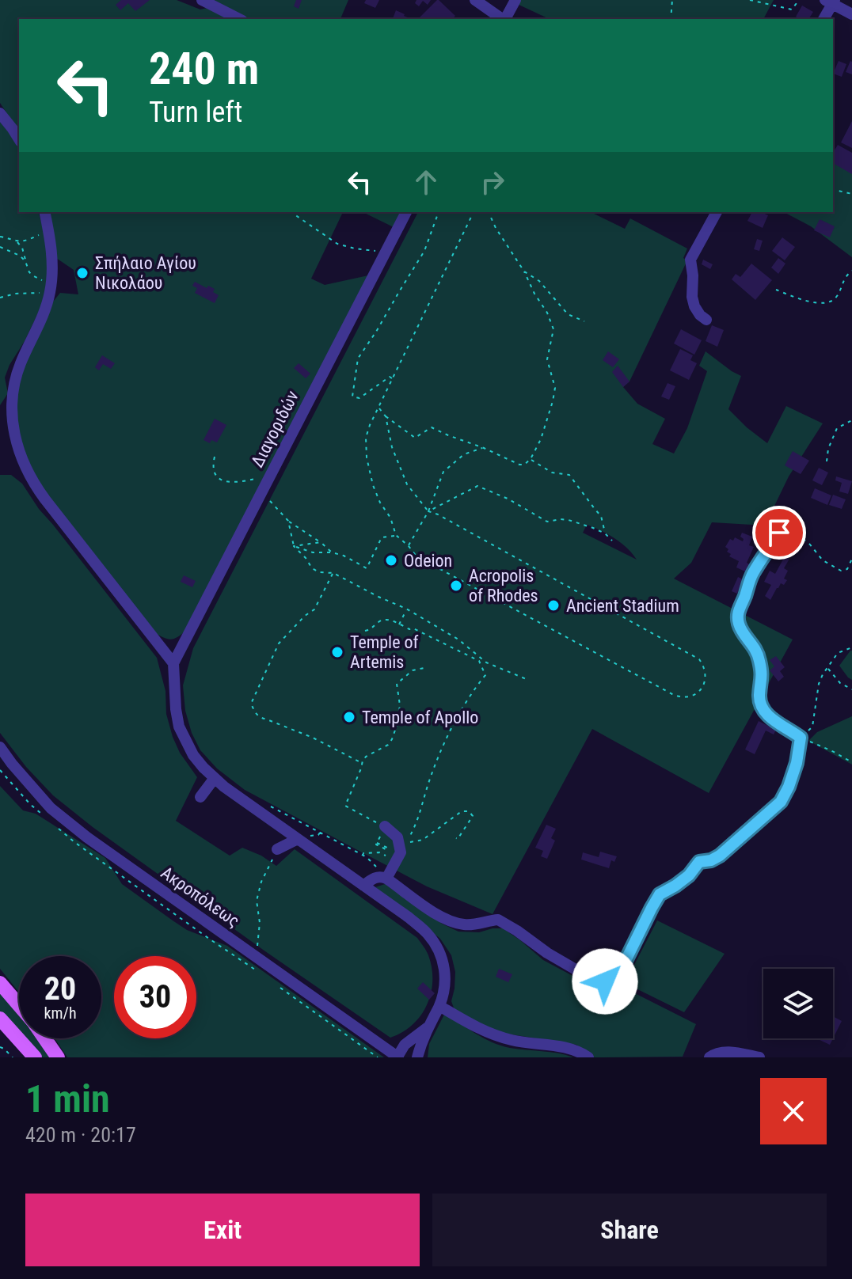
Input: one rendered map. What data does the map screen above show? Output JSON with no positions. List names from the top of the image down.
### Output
{
  "streets": {
    "street": ["Διαγοριδών", "Ακροπόλεως"]
  },
  "places": [
    "Σπήλαιο Αγίου Νικολάου",
    "Odeion",
    "Acropolis of Rhodes",
    "Ancient Stadium",
    "Temple of Artemis",
    "Temple of Apollo"
  ],
  "page": {
    "turn": ["240 m", "Turn left"],
    "speed": "20 km/h",
    "limit": "30",
    "heading": ["1 min", "420 m · 20:17"],
    "buttons": ["Exit", "Share"]
  }
}
